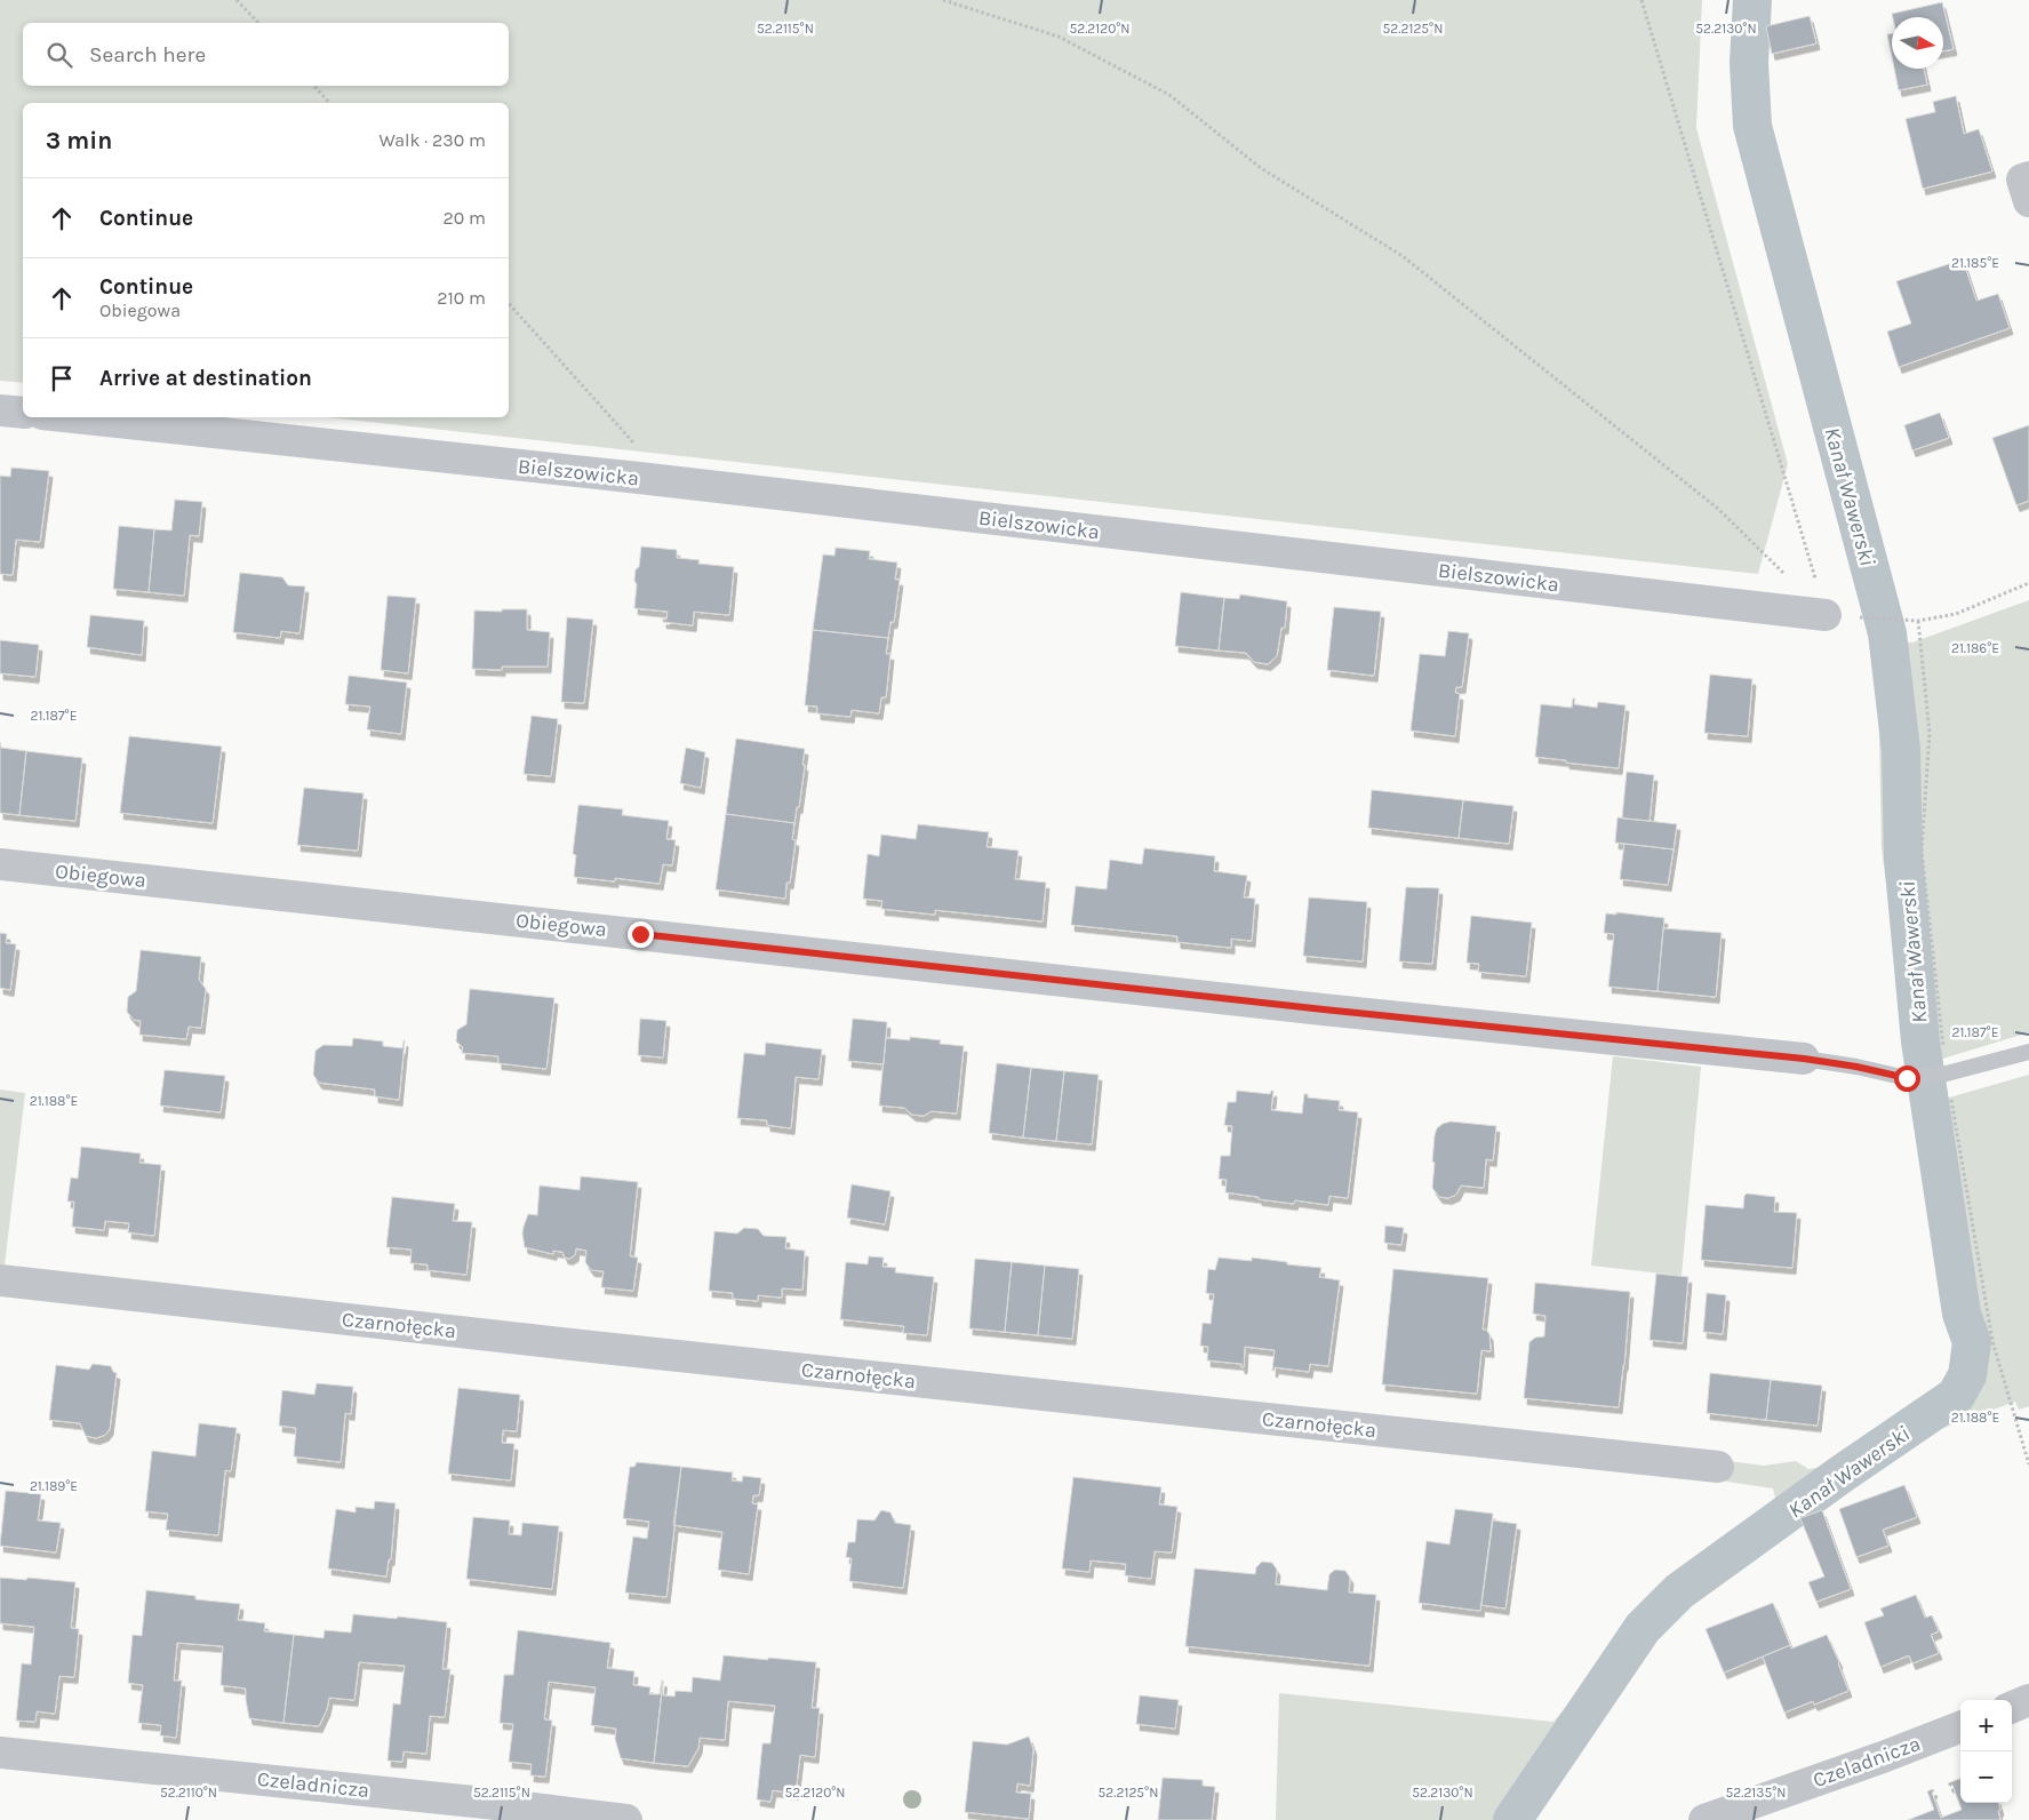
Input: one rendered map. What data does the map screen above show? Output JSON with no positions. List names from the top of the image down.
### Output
{
  "streets": {
    "street": [
      "Bielszowicka",
      "Obiegowa",
      "Czarnołęcka",
      "Czeladnicza"
    ]
  },
  "water": ["Kanał Wawerski"],
  "north": "right",
  "page": {
    "search": "Search here",
    "heading": ["3 min", "Walk · 230 m"],
    "list": [
      ["Continue", "20 m"],
      ["Continue", "Obiegowa", "210 m"],
      "Arrive at destination"
    ],
    "map_buttons": ["+", "−"]
  },
  "coordinates": [
    "52.2115°N",
    "52.2120°N",
    "52.2125°N",
    "52.2130°N",
    "21.185°E",
    "21.186°E",
    "21.187°E",
    "21.188°E",
    "21.189°E",
    "52.2110°N",
    "52.2135°N"
  ]
}
